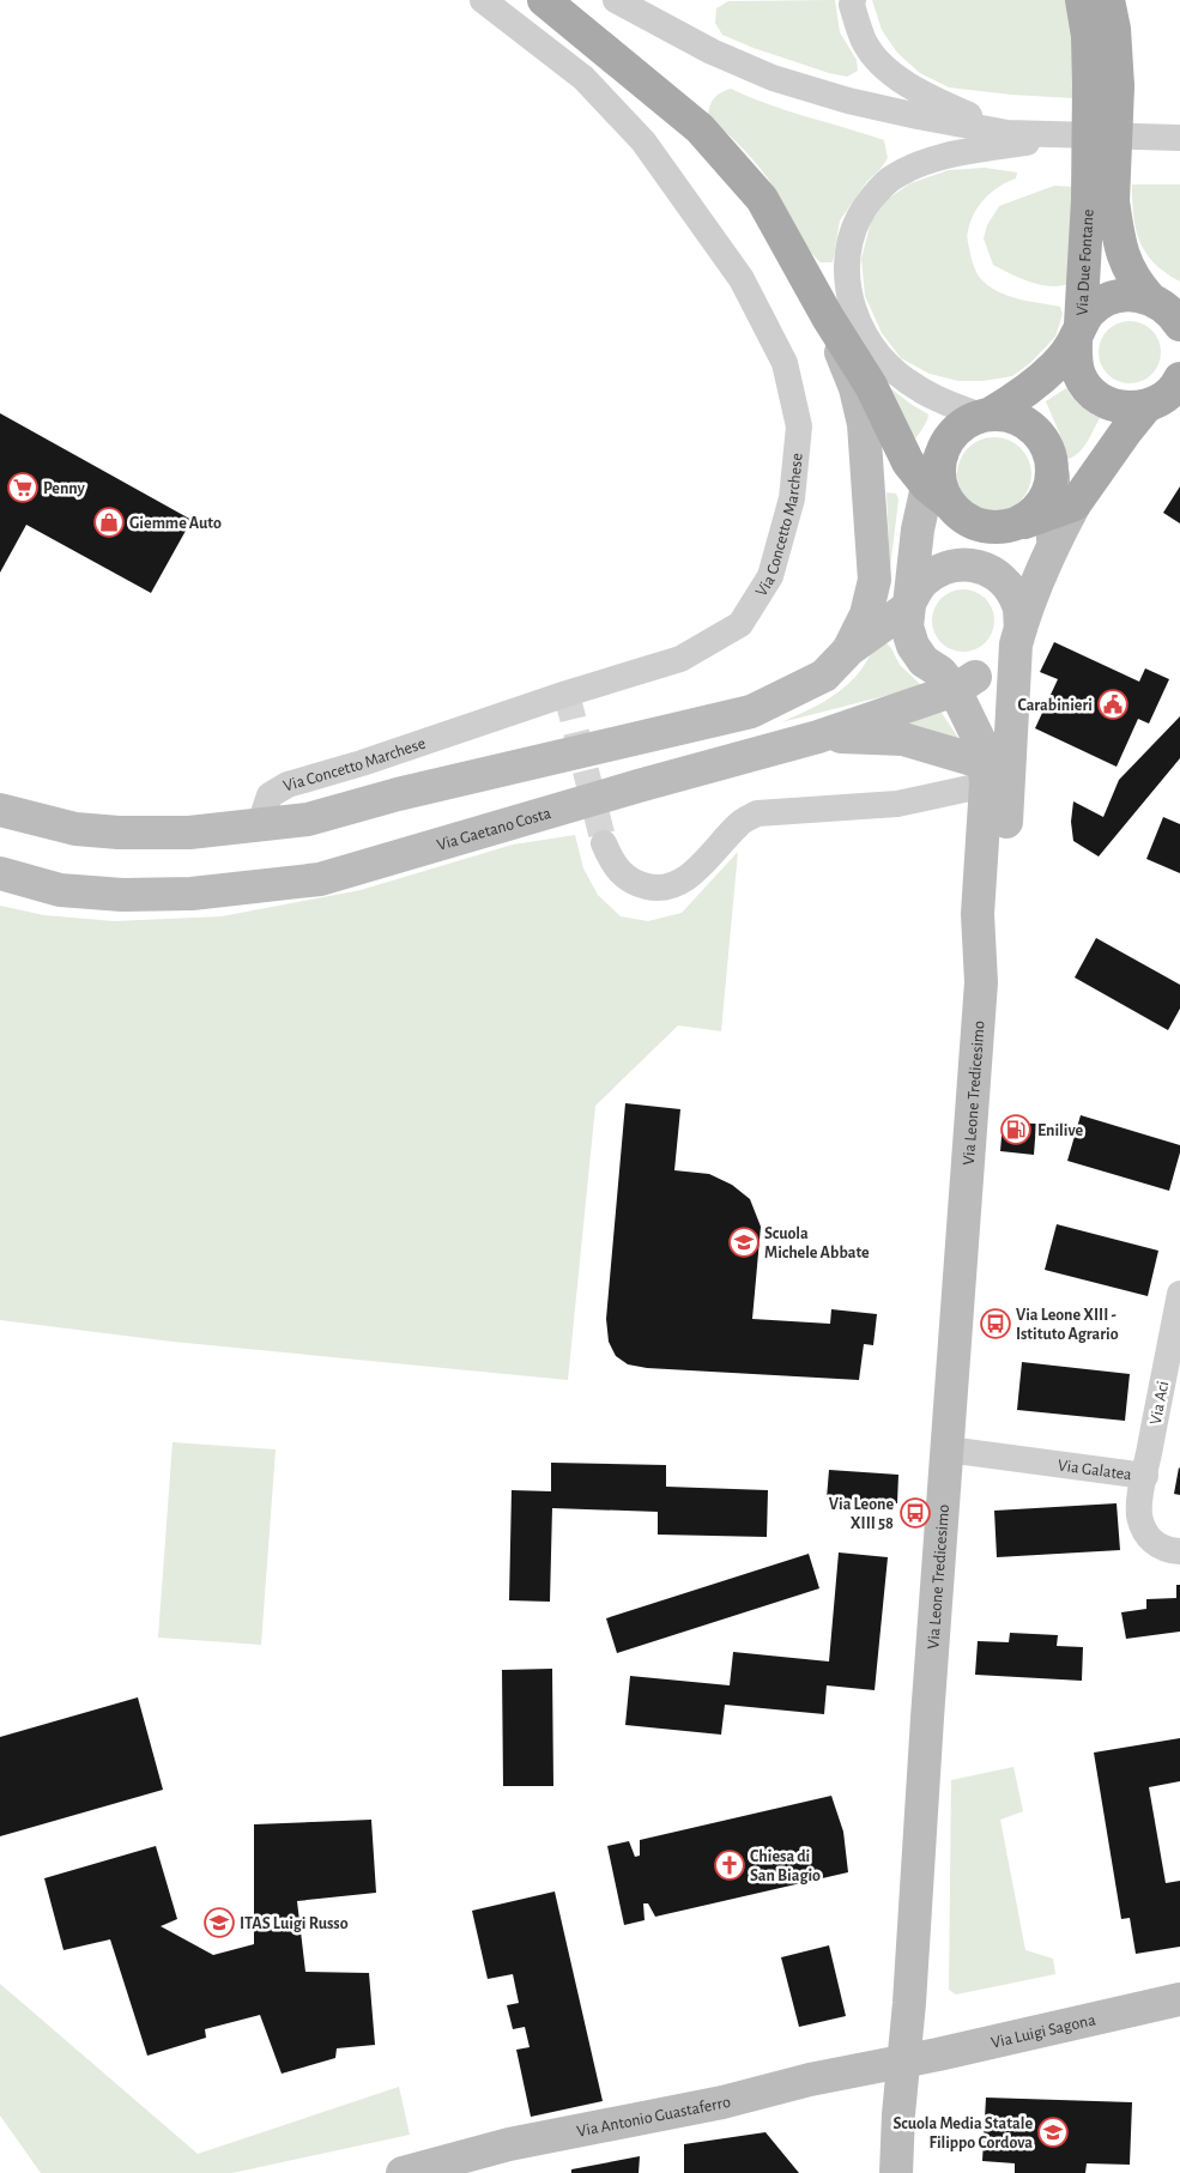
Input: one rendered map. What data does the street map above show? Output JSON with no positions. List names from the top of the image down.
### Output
{
  "streets": {
    "main road": ["Via Due Fontane"],
    "street": [
      "Via Concetto Marchese",
      "Via Gaetano Costa",
      "Via Leone Tredicesimo",
      "Via Aci",
      "Via Galatea",
      "Via Luigi Sagona",
      "Via Antonio Guastaferro"
    ]
  },
  "crossings": [
    ["Via Leone Tredicesimo", "Via Galatea"],
    ["Via Leone Tredicesimo", "Via Luigi Sagona"],
    ["Via Leone Tredicesimo", "Via Antonio Guastaferro"],
    ["Via Aci", "Via Galatea"],
    ["Via Luigi Sagona", "Via Antonio Guastaferro"]
  ],
  "places": {
    "supermarket": ["Penny"],
    "shop": ["Giemme Auto"],
    "public building": ["Carabinieri"],
    "fuel station": ["Enilive"],
    "school or university": ["Scuola Michele Abbate", "ITAS Luigi Russo", "Scuola Media Statale Filippo Cordova"],
    "bus stop": ["Via Leone XIII - Istituto Agrario", "Via Leone XIII 58"],
    "church": ["Chiesa di San Biagio"]
  }
}
